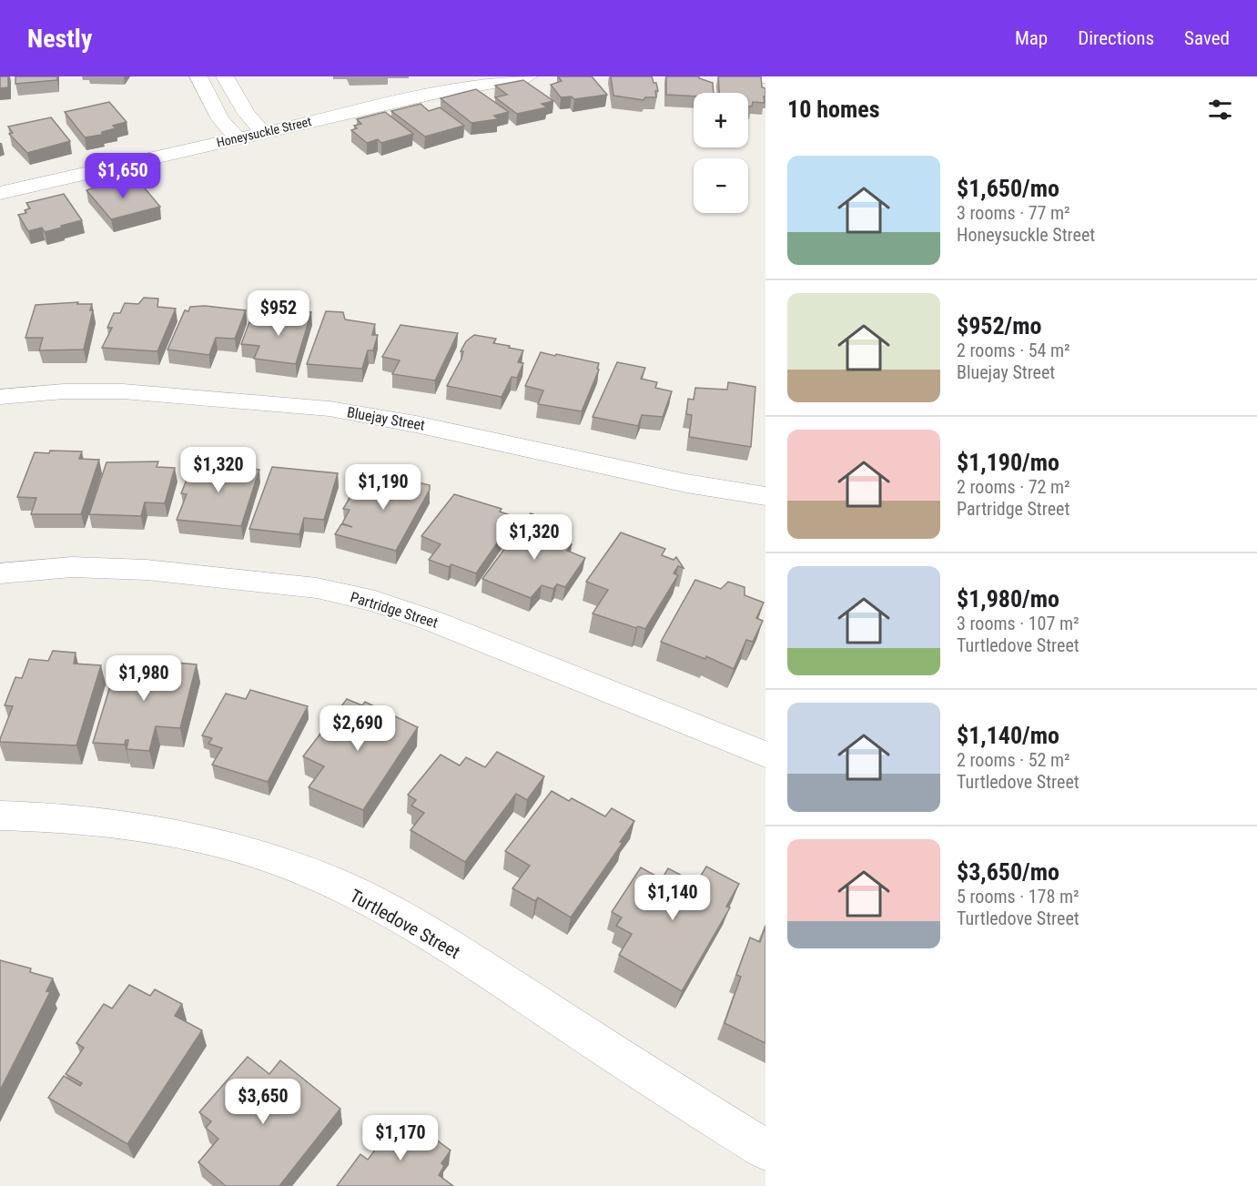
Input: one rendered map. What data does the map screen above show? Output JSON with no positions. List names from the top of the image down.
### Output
{
  "streets": {
    "street": [
      "Honeysuckle Street",
      "Bluejay Street",
      "Partridge Street",
      "Turtledove Street"
    ]
  },
  "page": {
    "header": "Nestly",
    "nav": ["Map", "Directions", "Saved"],
    "heading": "10 homes",
    "map_buttons": ["+", "−"],
    "list": [
      {
        "name": "$1,650/mo",
        "note": "3 rooms · 77 m² · Honeysuckle Street"
      },
      {
        "name": "$952/mo",
        "note": "2 rooms · 54 m² · Bluejay Street"
      },
      {
        "name": "$1,190/mo",
        "note": "2 rooms · 72 m² · Partridge Street"
      },
      {
        "name": "$1,980/mo",
        "note": "3 rooms · 107 m² · Turtledove Street"
      },
      {
        "name": "$1,140/mo",
        "note": "2 rooms · 52 m² · Turtledove Street"
      },
      {
        "name": "$3,650/mo",
        "note": "5 rooms · 178 m² · Turtledove Street"
      }
    ],
    "price": [
      "$1,650",
      "$952",
      "$1,320",
      "$1,190",
      "$1,320",
      "$1,980",
      "$2,690",
      "$1,140",
      "$3,650",
      "$1,170"
    ]
  }
}
